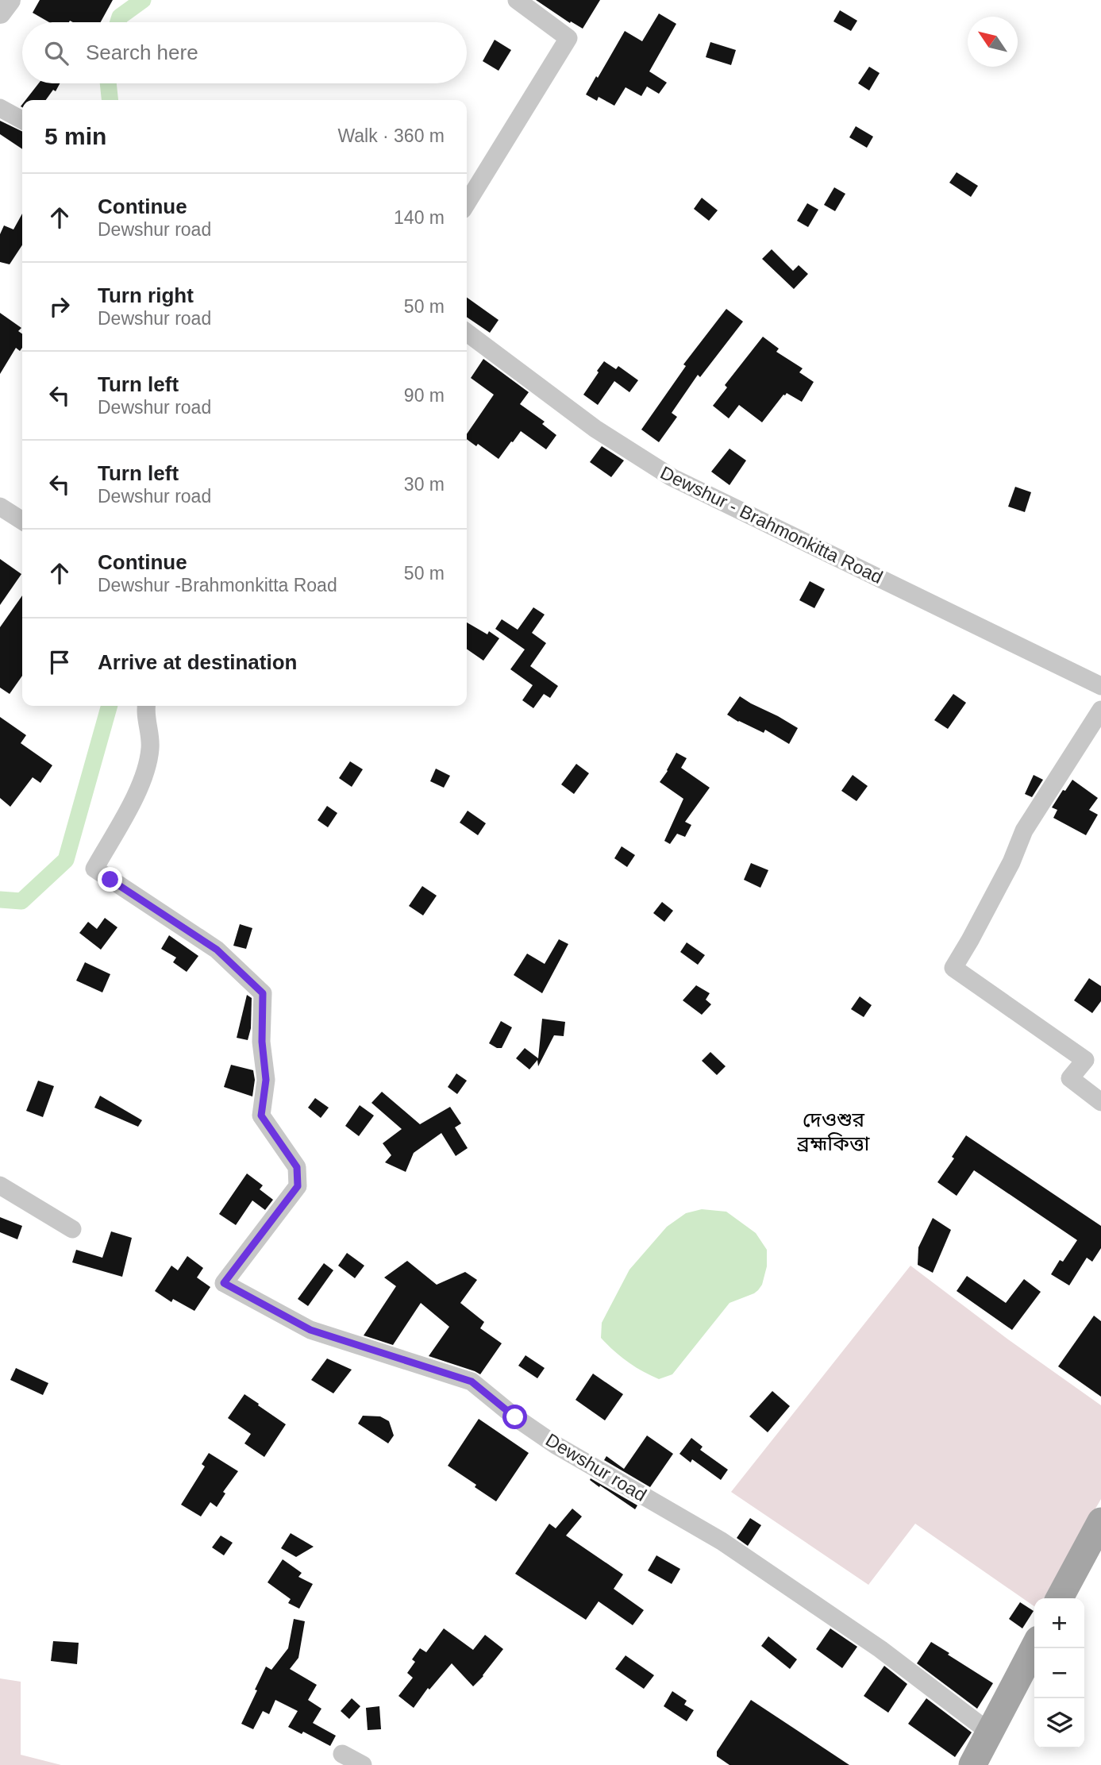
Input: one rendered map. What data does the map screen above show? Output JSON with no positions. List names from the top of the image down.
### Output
{
  "streets": {
    "street": ["Dewshur - Brahmonkitta Road", "Dewshur road"]
  },
  "districts": ["দেওশুর ব্রহ্মকিত্তা"],
  "north": "top left",
  "page": {
    "search": "Search here",
    "heading": ["5 min", "Walk · 360 m"],
    "list": [
      ["Continue", "Dewshur road", "140 m"],
      ["Turn right", "Dewshur road", "50 m"],
      ["Turn left", "Dewshur road", "90 m"],
      ["Turn left", "Dewshur road", "30 m"],
      ["Continue", "Dewshur -Brahmonkitta Road", "50 m"],
      "Arrive at destination"
    ],
    "map_buttons": ["+", "−"]
  }
}
